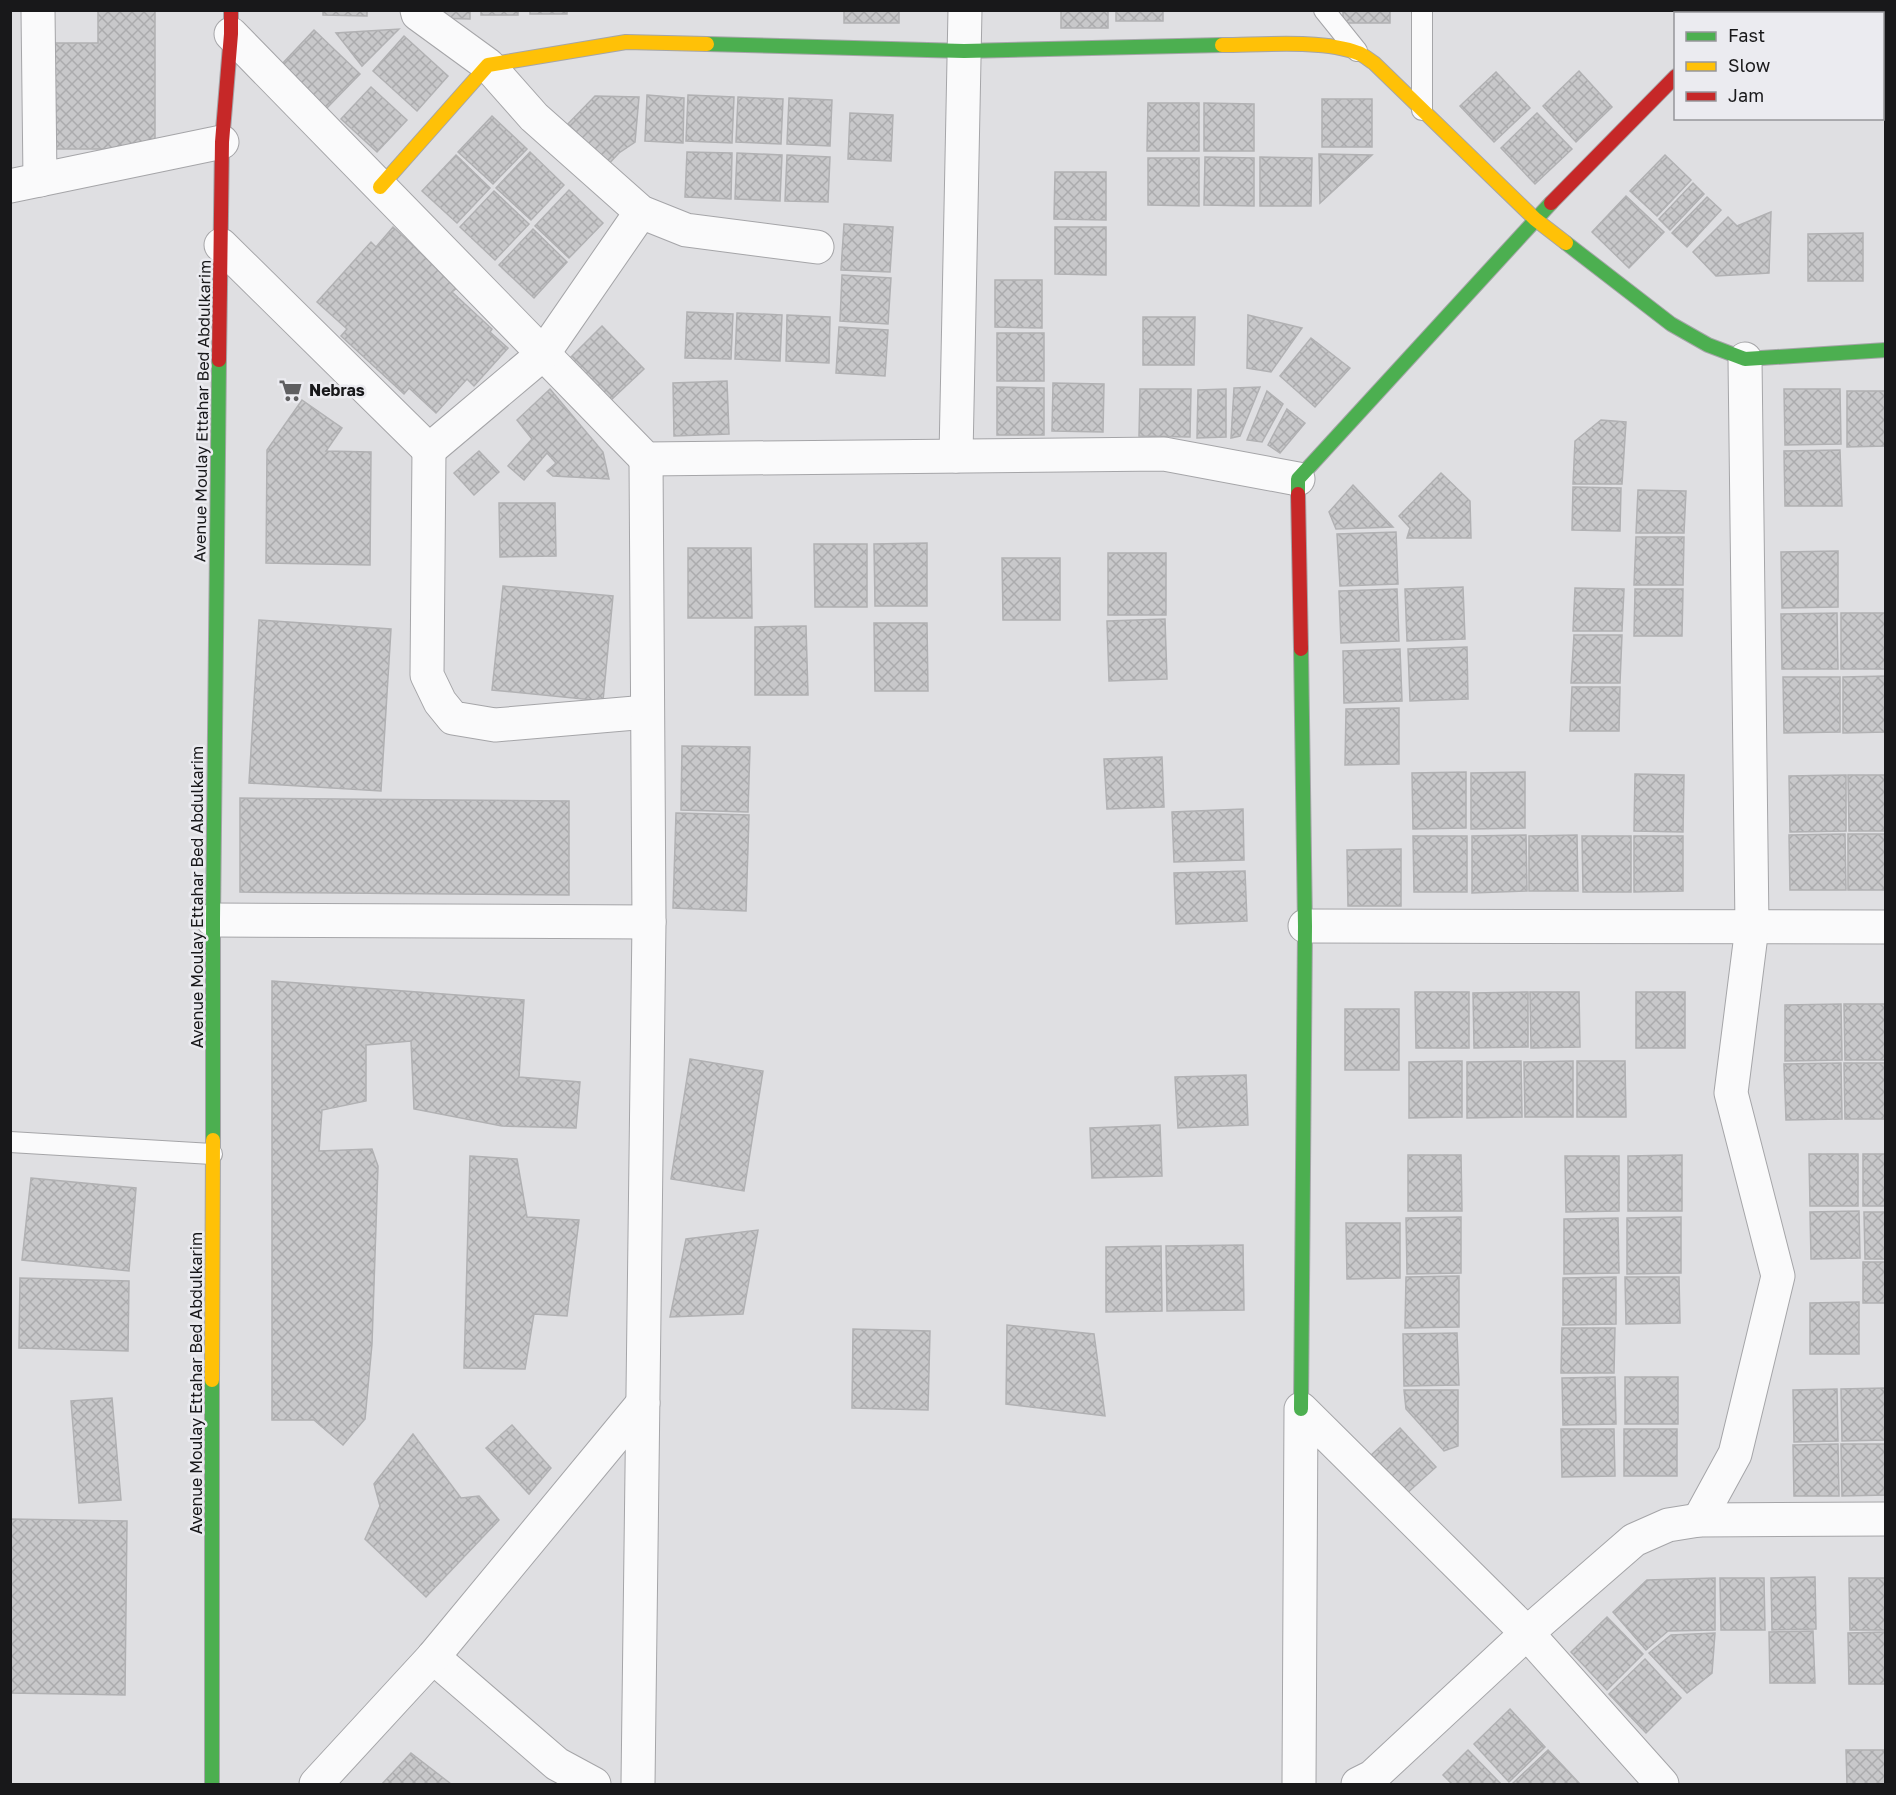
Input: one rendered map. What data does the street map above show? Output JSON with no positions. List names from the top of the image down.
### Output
{
  "streets": {
    "street": ["Avenue Moulay Ettahar Bed Abdulkarim"]
  },
  "places": {
    "supermarket": ["Nebras"]
  },
  "legend": ["Fast", "Slow", "Jam"]
}
